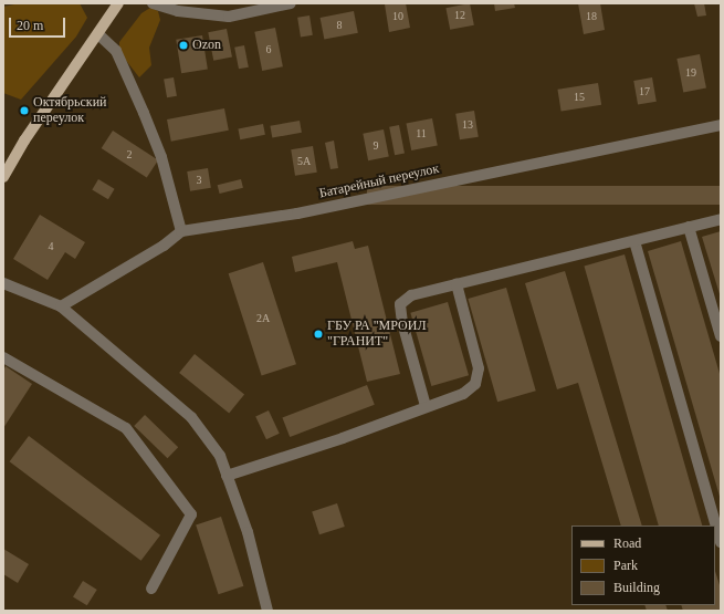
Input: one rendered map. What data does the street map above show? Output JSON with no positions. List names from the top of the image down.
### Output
{
  "streets": {
    "street": ["Батарейный переулок"]
  },
  "places": ["Ozon", "Октябрьский переулок", "ГБУ РА \"МРОИЛ \"ГРАНИТ\""],
  "house_numbers": [
    "12",
    "10",
    "18",
    "8",
    "6",
    "19",
    "17",
    "15",
    "13",
    "11",
    "9",
    "2",
    "5А",
    "3",
    "4",
    "2А"
  ],
  "legend": ["Road", "Park", "Building"],
  "scale_bar": "20 m"
}
